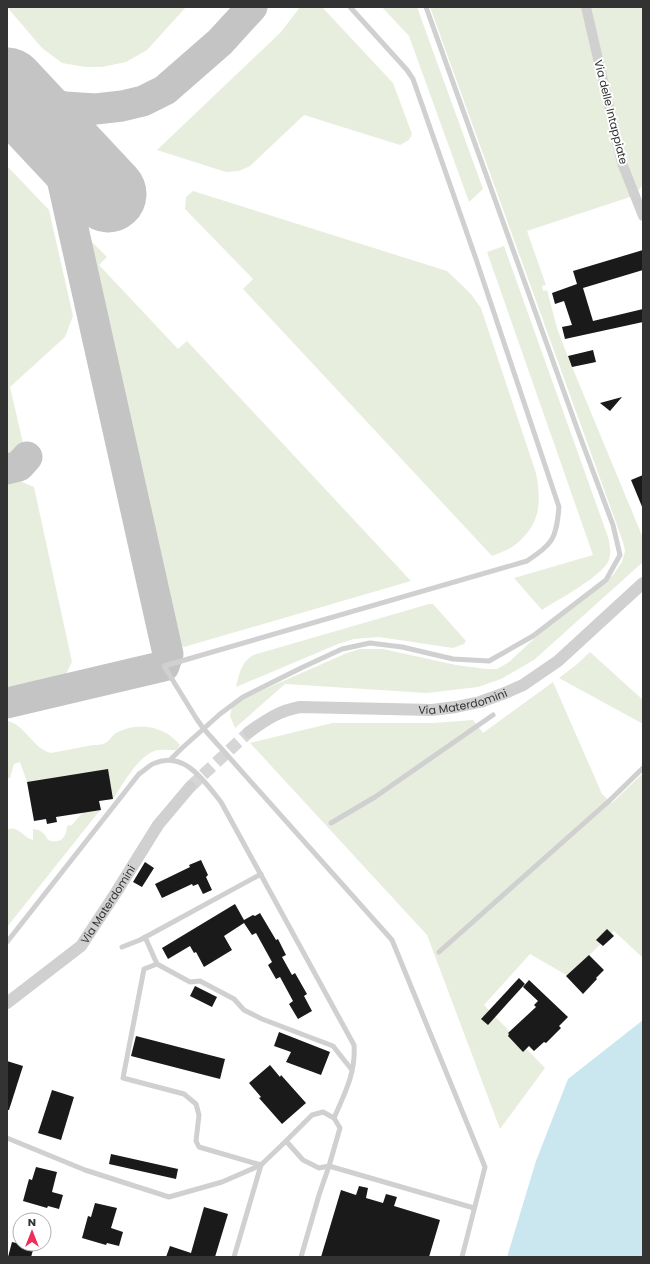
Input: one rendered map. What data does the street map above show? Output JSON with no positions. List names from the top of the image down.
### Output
{
  "streets": {
    "street": ["Via delle Intappiate", "Via Materdomini"]
  },
  "north": "top"
}
